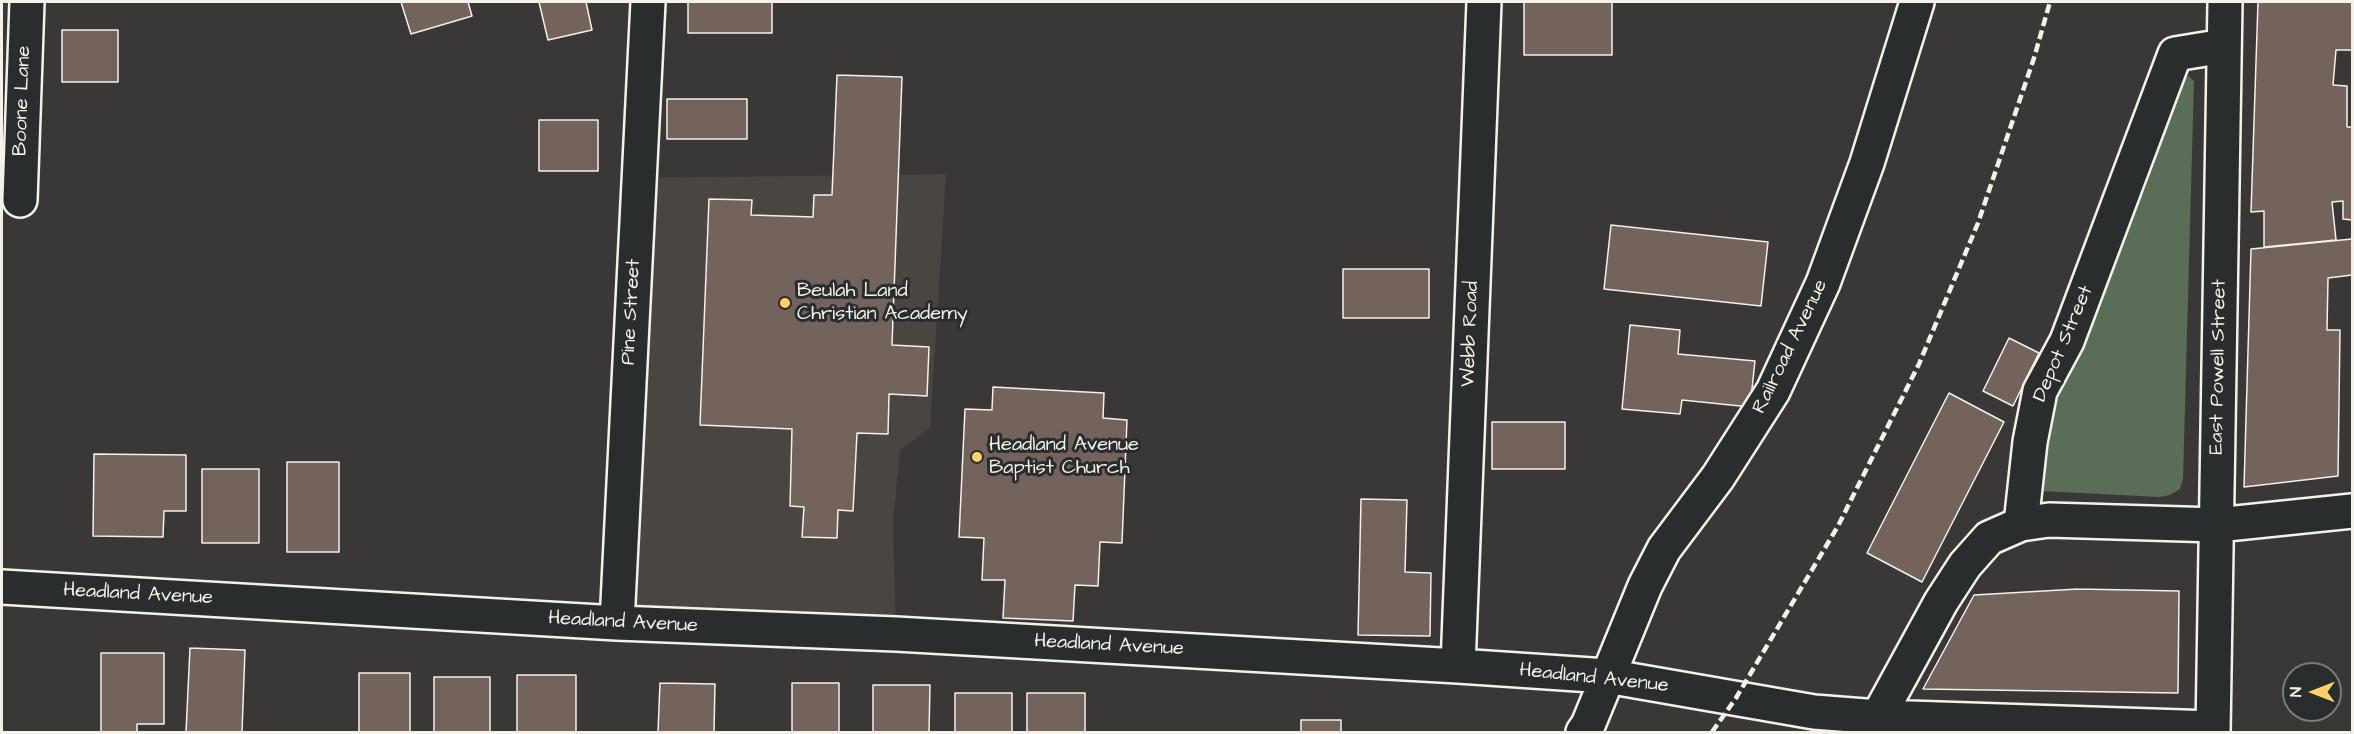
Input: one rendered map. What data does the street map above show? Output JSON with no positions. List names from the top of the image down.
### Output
{
  "streets": {
    "street": [
      "Boone Lane",
      "Pine Street",
      "Webb Road",
      "Depot Street",
      "Railroad Avenue",
      "East Powell Street",
      "Headland Avenue"
    ]
  },
  "crossings": [
    ["Pine Street", "Headland Avenue"],
    ["Webb Road", "Headland Avenue"],
    ["Depot Street", "East Powell Street"],
    ["Railroad Avenue", "Headland Avenue"],
    ["East Powell Street", "Headland Avenue"]
  ],
  "places": ["Beulah Land Christian Academy", "Headland Avenue Baptist Church"],
  "north": "left"
}
